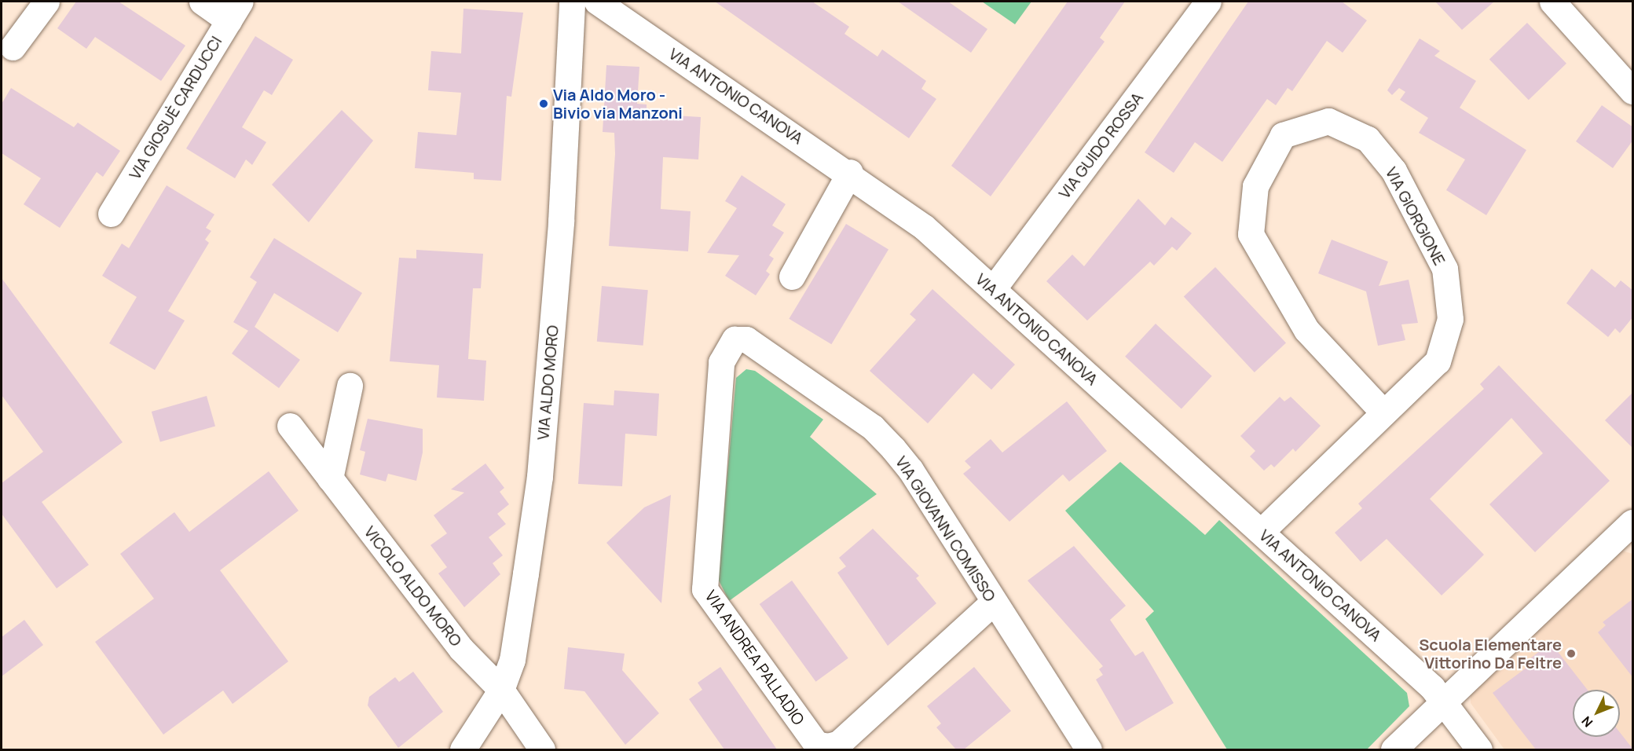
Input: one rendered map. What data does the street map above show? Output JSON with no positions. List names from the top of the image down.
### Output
{
  "streets": {
    "street": [
      "VIA ANTONIO CANOVA",
      "VIA GIOSUÈ CARDUCCI",
      "VIA GUIDO ROSSA",
      "VIA GIORGIONE",
      "VIA ALDO MORO",
      "VIA GIOVANNI COMISSO",
      "VICOLO ALDO MORO",
      "VIA ANDREA PALLADIO"
    ]
  },
  "crossings": [
    ["VIA ANTONIO CANOVA", "VIA GUIDO ROSSA"],
    ["VIA ANTONIO CANOVA", "VIA GIORGIONE"],
    ["VIA ALDO MORO", "VICOLO ALDO MORO"],
    ["VIA GIOVANNI COMISSO", "VIA ANDREA PALLADIO"]
  ],
  "places": ["Via Aldo Moro - Bivio via Manzoni", "Scuola Elementare Vittorino Da Feltre"],
  "north": "bottom left"
}
